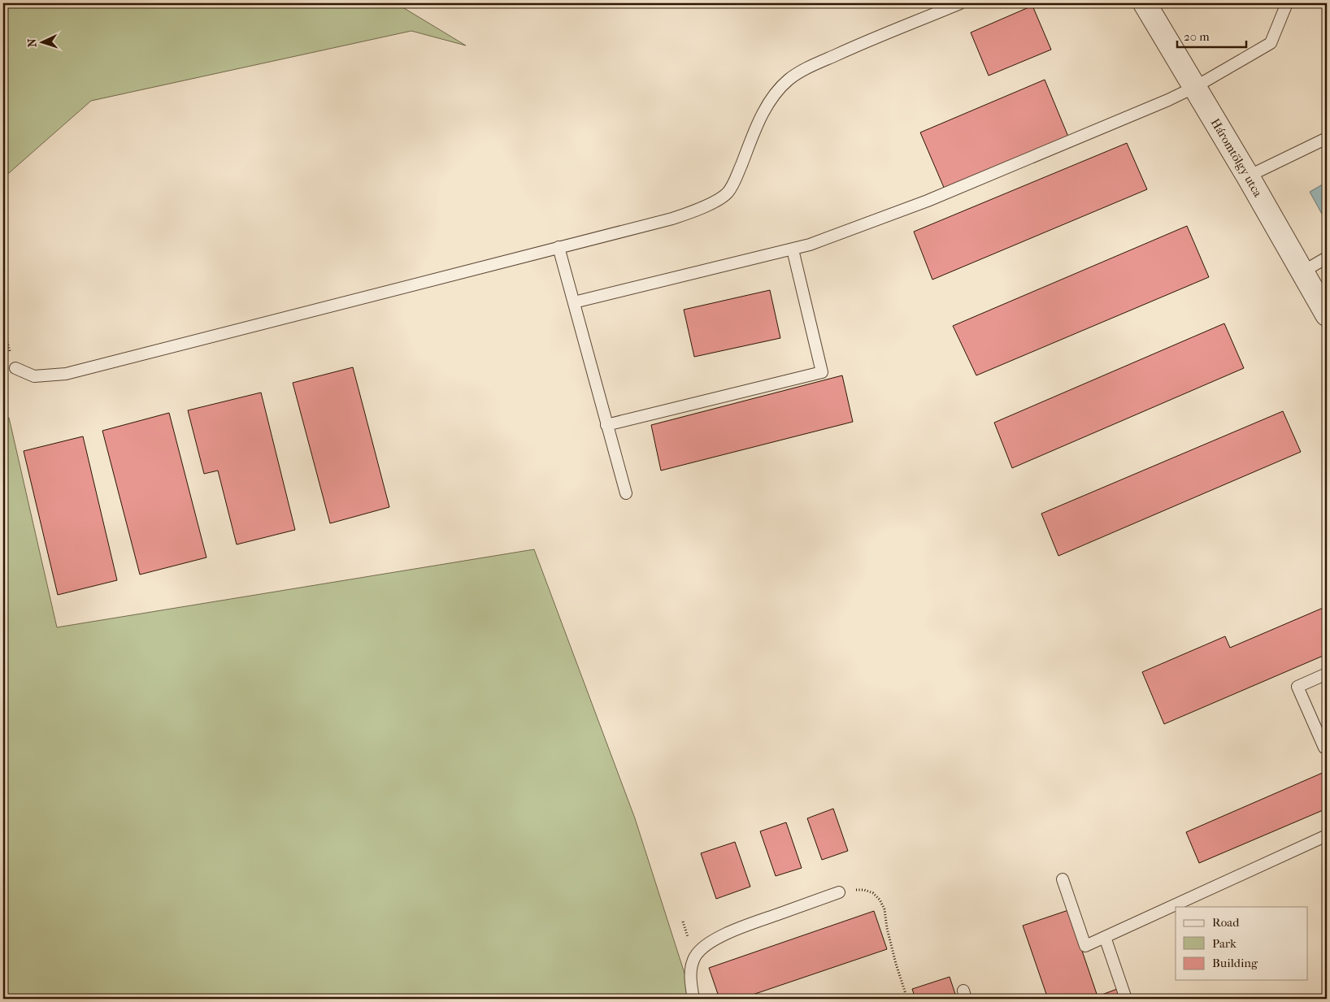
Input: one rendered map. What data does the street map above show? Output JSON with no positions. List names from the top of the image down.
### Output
{
  "streets": {
    "street": ["Háromtölgy utca"]
  },
  "legend": ["Road", "Park", "Building"],
  "scale_bar": "20 m",
  "north": "left"
}
